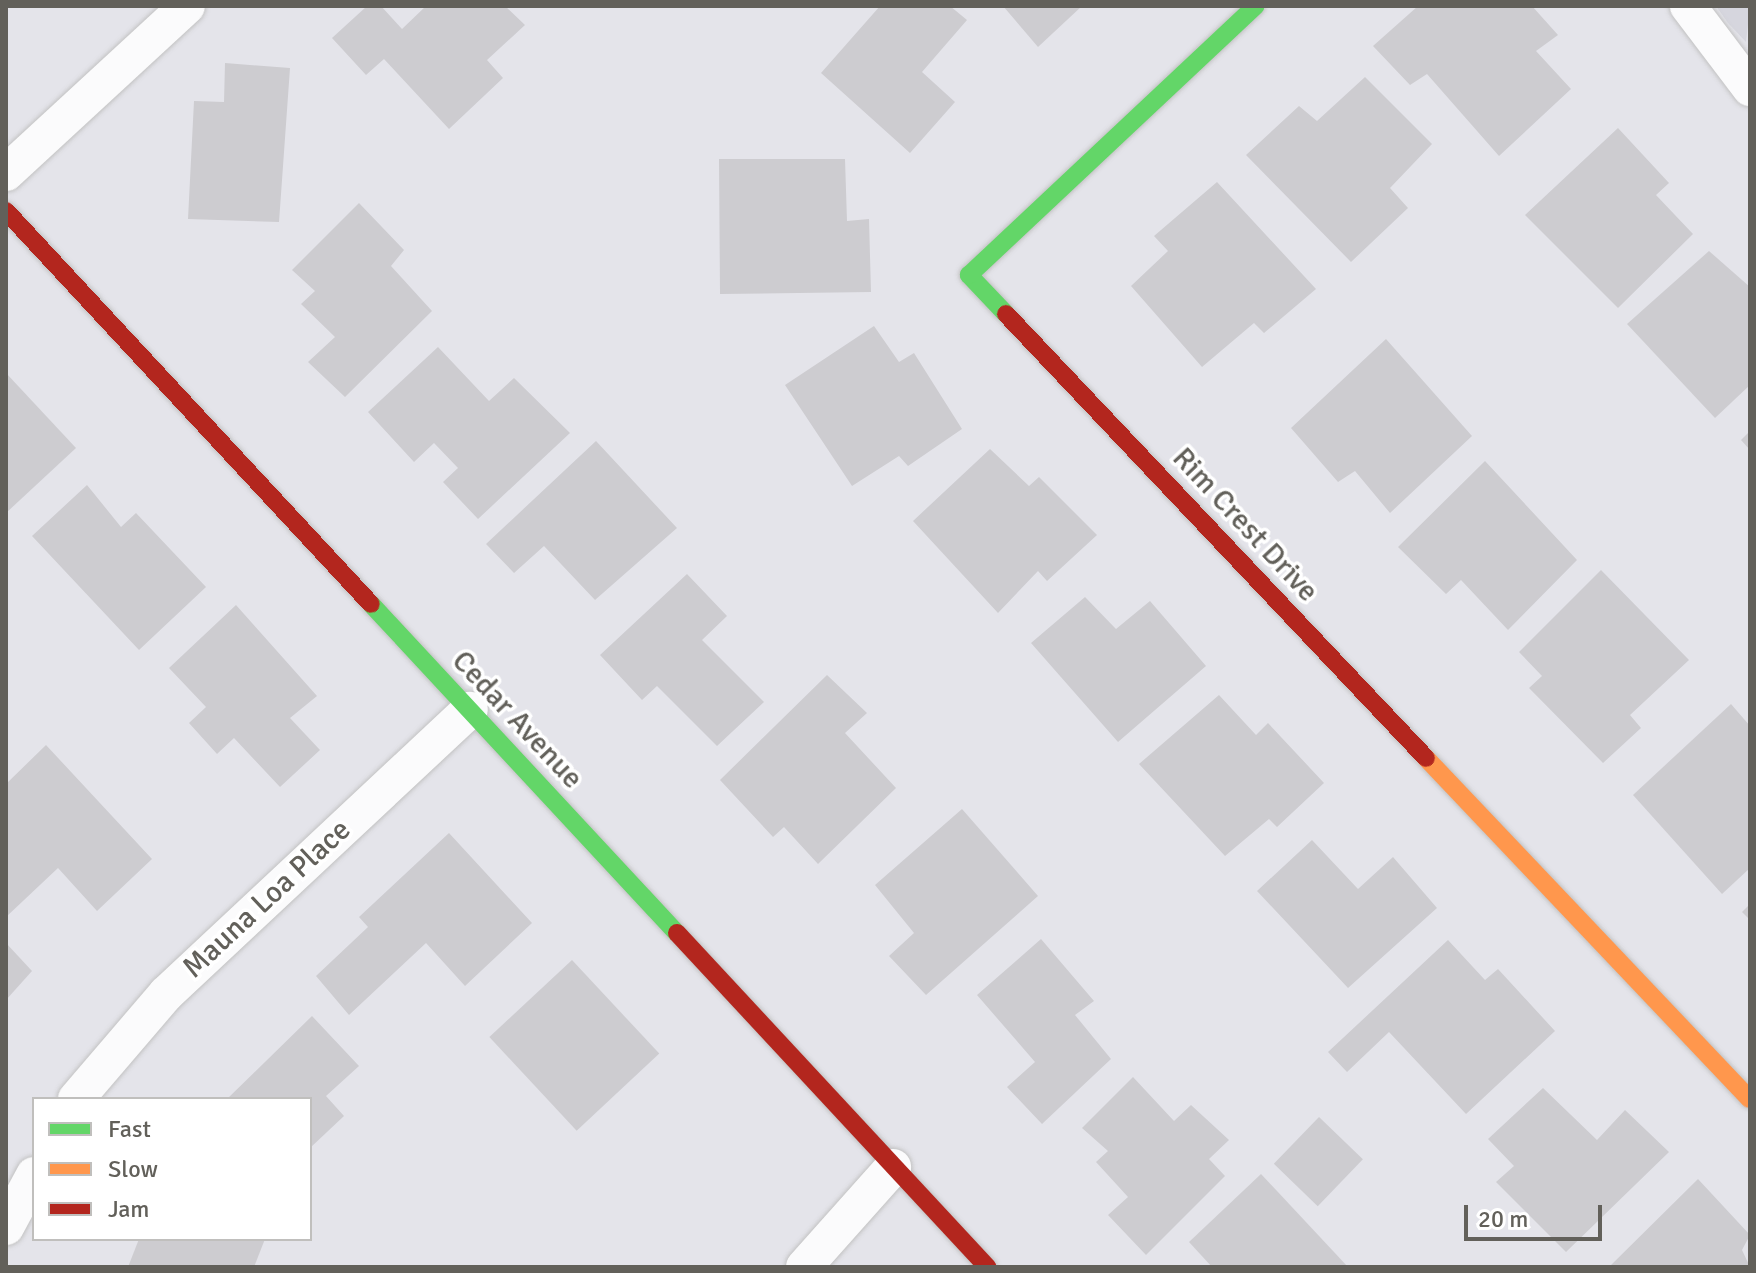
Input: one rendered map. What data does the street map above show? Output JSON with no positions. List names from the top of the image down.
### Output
{
  "streets": {
    "street": ["Rim Crest Drive", "Cedar Avenue", "Mauna Loa Place"]
  },
  "crossings": [
    ["Cedar Avenue", "Mauna Loa Place"]
  ],
  "legend": ["Fast", "Slow", "Jam"],
  "scale_bar": "20 m"
}
